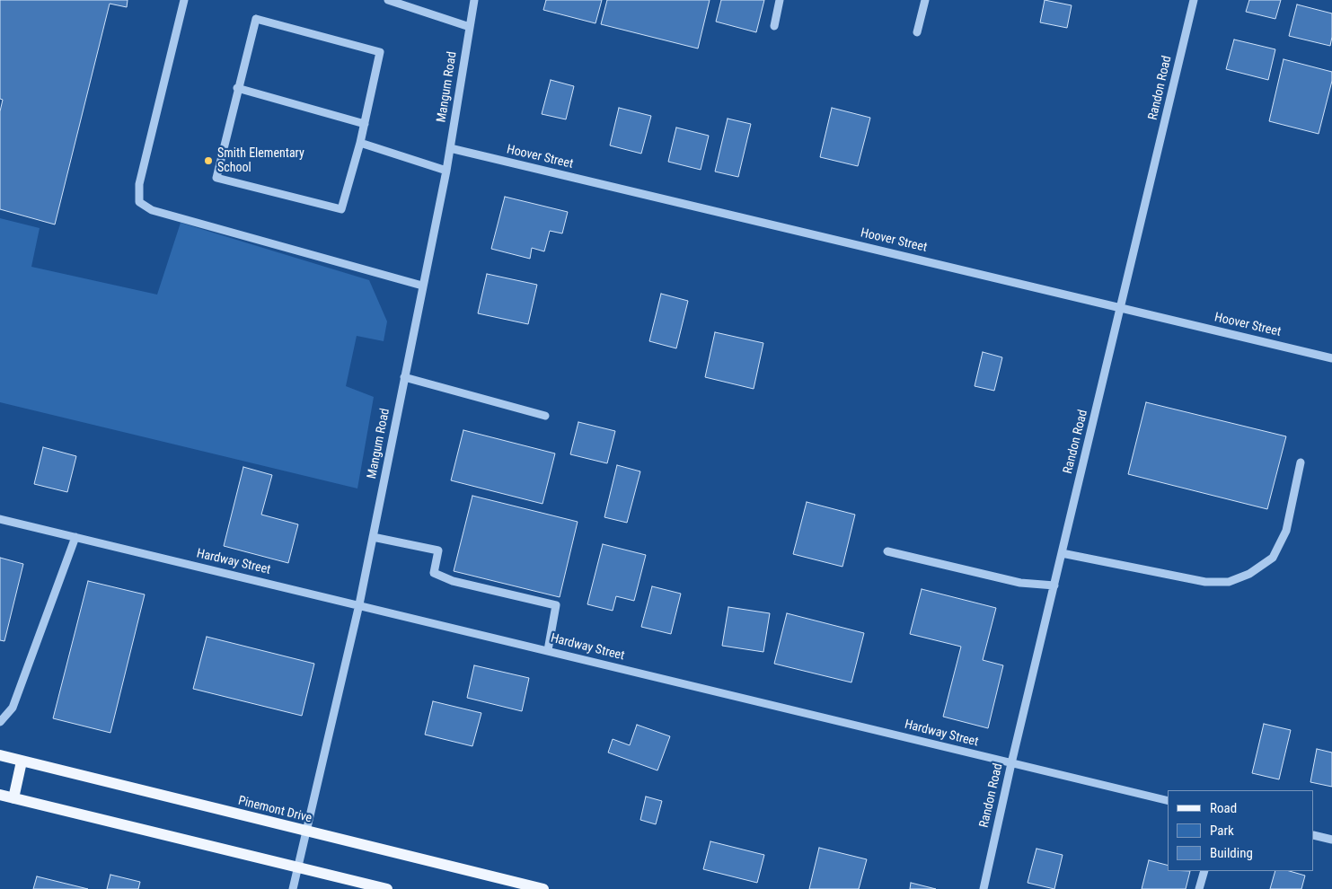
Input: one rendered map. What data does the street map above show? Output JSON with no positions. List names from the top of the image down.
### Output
{
  "streets": {
    "main road": ["Pinemont Drive"],
    "street": [
      "Mangum Road",
      "Randon Road",
      "Hoover Street",
      "Hardway Street"
    ]
  },
  "crossings": [
    ["Mangum Road", "Hoover Street"],
    ["Mangum Road", "Hardway Street"],
    ["Mangum Road", "Pinemont Drive"],
    ["Randon Road", "Hoover Street"],
    ["Randon Road", "Hardway Street"]
  ],
  "places": ["Smith Elementary School"],
  "legend": ["Road", "Park", "Building"]
}
